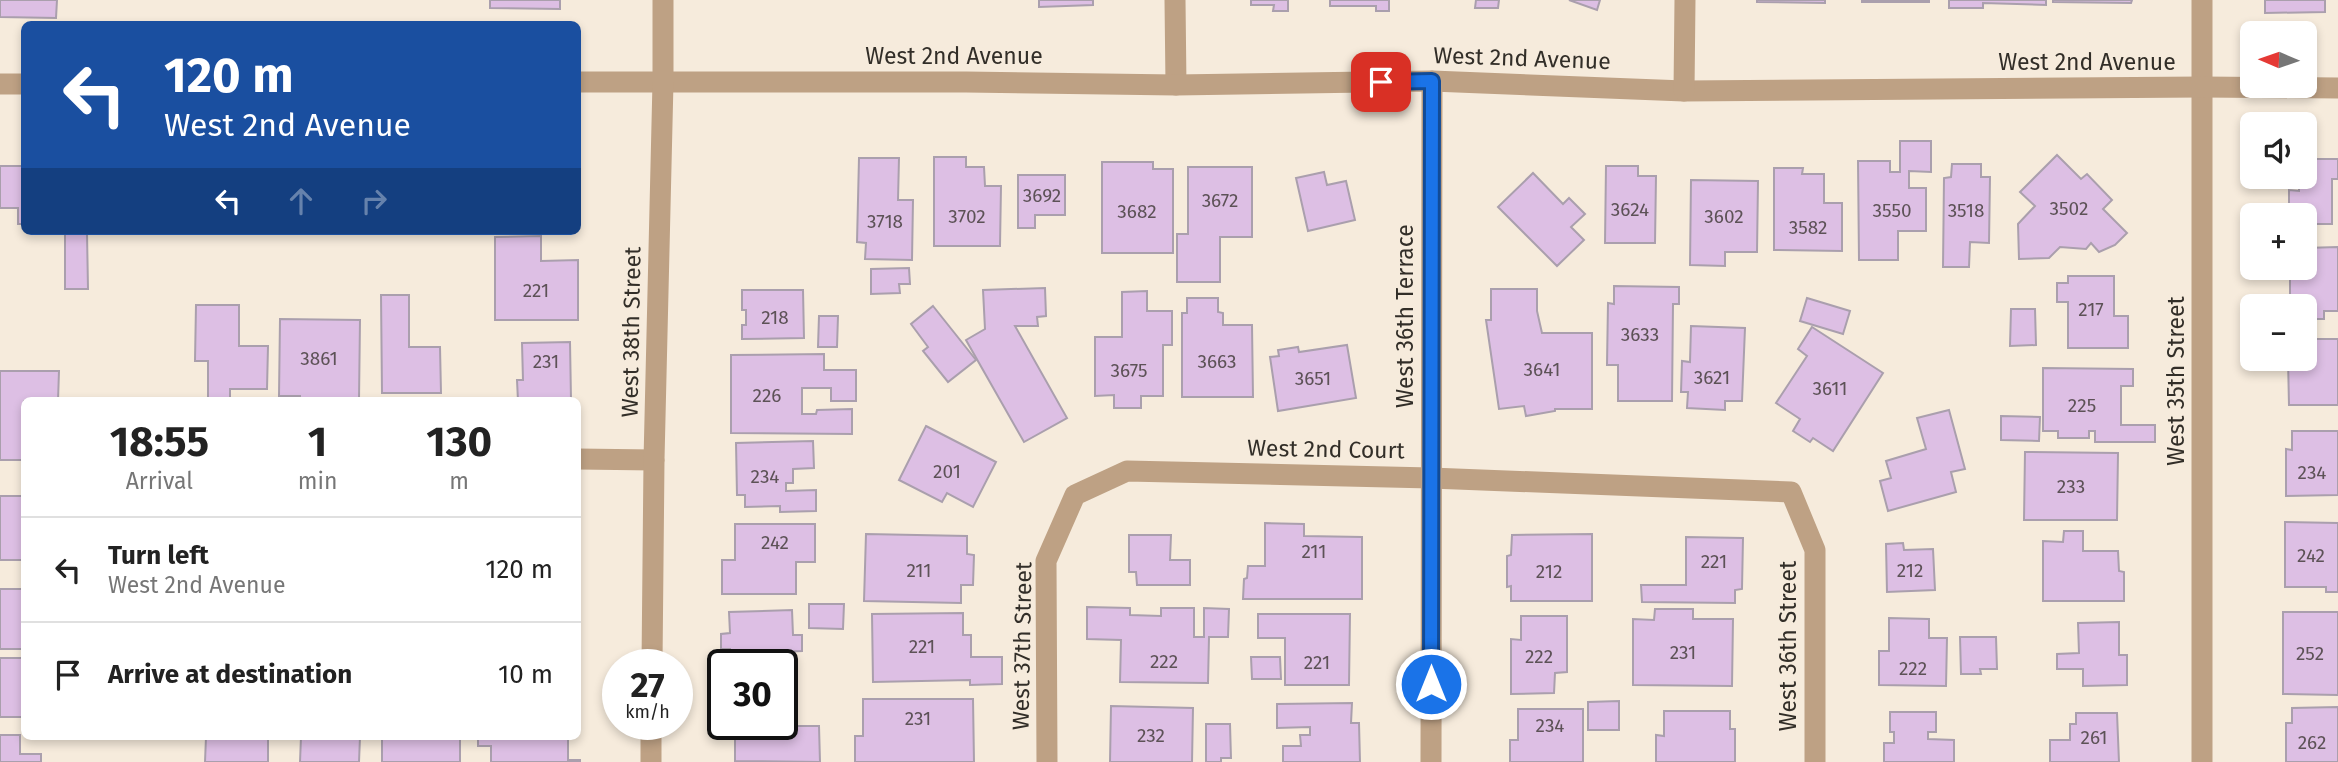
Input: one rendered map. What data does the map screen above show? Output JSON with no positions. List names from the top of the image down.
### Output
{
  "streets": {
    "street": [
      "West 2nd Avenue",
      "West 36th Terrace",
      "West 38th Street",
      "West 35th Street",
      "West 2nd Court",
      "West 37th Street",
      "West 36th Street"
    ]
  },
  "crossings": [
    ["West 2nd Avenue", "West 36th Terrace"],
    ["West 2nd Avenue", "West 38th Street"],
    ["West 2nd Avenue", "West 35th Street"],
    ["West 36th Terrace", "West 2nd Court"],
    ["West 2nd Court", "West 37th Street"],
    ["West 2nd Court", "West 36th Street"]
  ],
  "house_numbers": [
    "3692",
    "3672",
    "3502",
    "3624",
    "3550",
    "3518",
    "3682",
    "3702",
    "3602",
    "3718",
    "3582",
    "221",
    "217",
    "218",
    "3633",
    "3861",
    "231",
    "3663",
    "3641",
    "3675",
    "3621",
    "3651",
    "3611",
    "226",
    "225",
    "201",
    "234",
    "234",
    "233",
    "242",
    "211",
    "242",
    "221",
    "211",
    "212",
    "212",
    "221",
    "231",
    "252",
    "222",
    "222",
    "221",
    "222",
    "231",
    "234",
    "232",
    "261",
    "262"
  ],
  "north": "left",
  "page": {
    "map_buttons": ["+", "−"],
    "turn": ["120 m", "West 2nd Avenue"],
    "eta": [
      "18:55",
      "Arrival",
      "1",
      "min",
      "130",
      "m"
    ],
    "list": [
      {
        "name": "Turn left",
        "note": "West 2nd Avenue",
        "value": "120 m"
      },
      {
        "name": "Arrive at destination",
        "value": "10 m"
      }
    ],
    "speed": "27 km/h",
    "limit": "30"
  }
}
